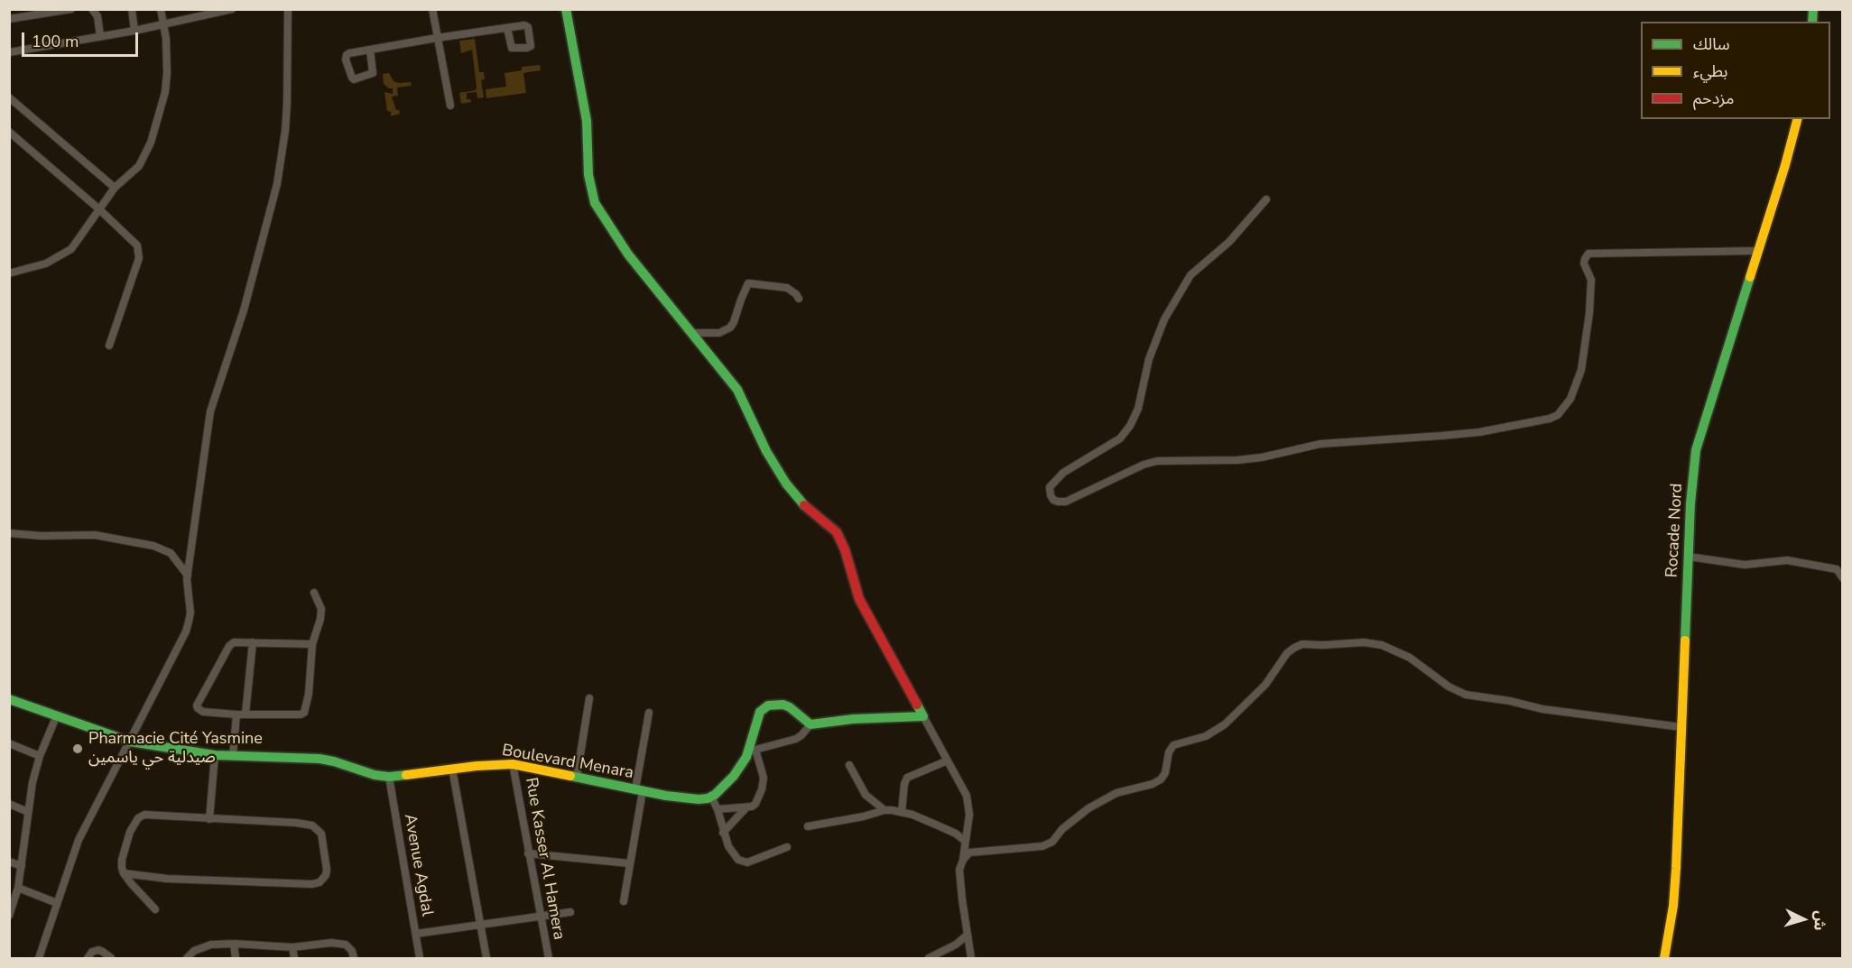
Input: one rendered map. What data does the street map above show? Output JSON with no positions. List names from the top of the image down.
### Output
{
  "streets": {
    "main road": ["Rocade Nord", "Boulevard Menara"],
    "street": ["Rue Kasser Al Hamera", "Avenue Agdal"]
  },
  "crossings": [
    ["Boulevard Menara", "Rue Kasser Al Hamera"],
    ["Boulevard Menara", "Avenue Agdal"]
  ],
  "places": ["Pharmacie Cité Yasmine صيدلية حي ياسمين"],
  "legend": ["سالك", "بطيء", "مزدحم"],
  "scale_bar": "100 m",
  "north": "right"
}
